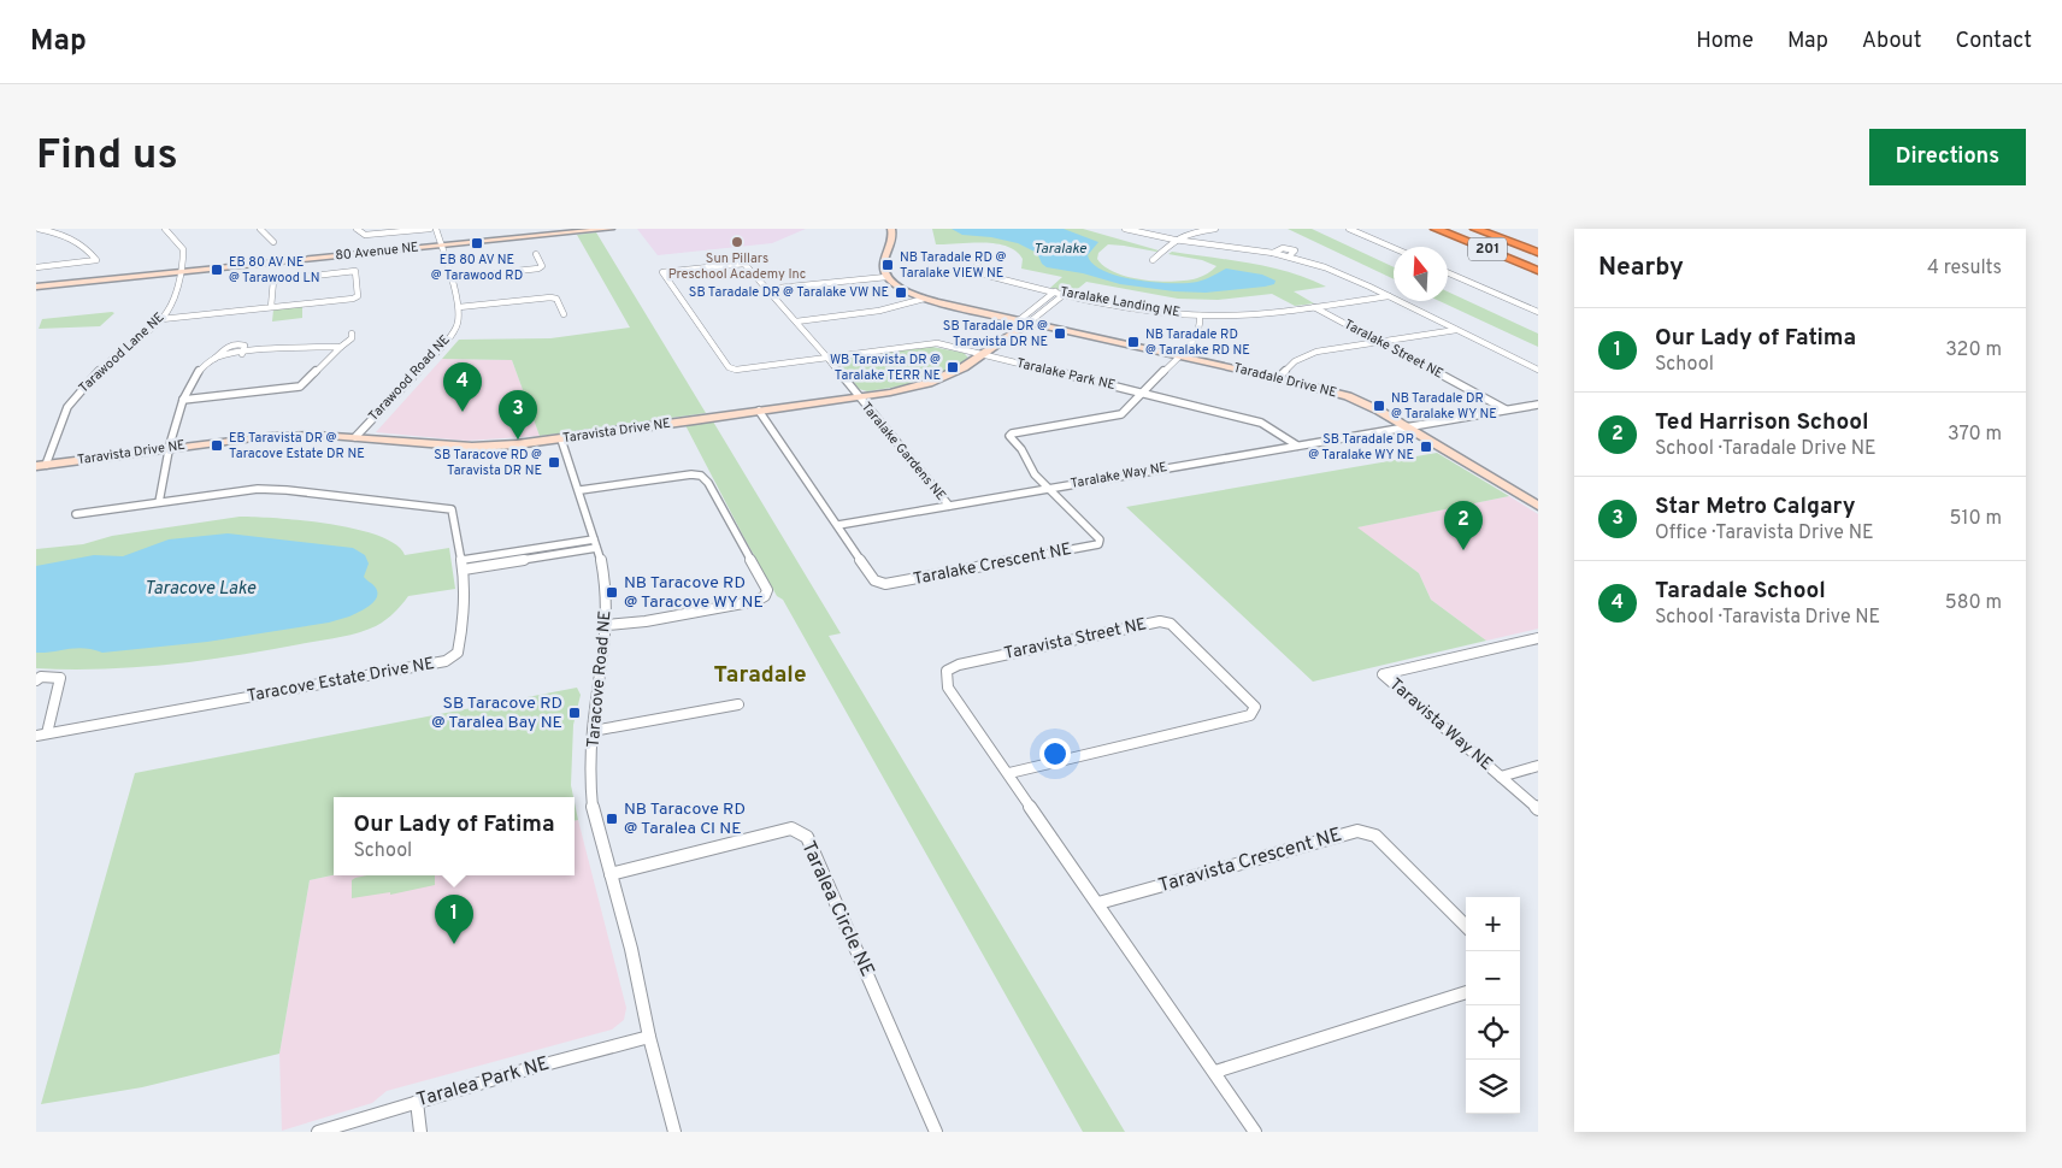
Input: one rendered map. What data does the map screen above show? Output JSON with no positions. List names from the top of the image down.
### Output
{
  "streets": {
    "highway": ["201"],
    "street": [
      "80 Avenue NE",
      "Taralake Landing NE",
      "Taralake Street NE",
      "Tarawood Lane NE",
      "Taralake Park NE",
      "Tarawood Road NE",
      "Taradale Drive NE",
      "Taravista Drive NE",
      "Taralake Gardens NE",
      "Taralake Way NE",
      "Taralake Crescent NE",
      "Taravista Street NE",
      "Taracove Road NE",
      "Taracove Estate Drive NE",
      "Taravista Way NE",
      "Taravista Crescent NE",
      "Taralea Circle NE",
      "Taralea Park NE"
    ]
  },
  "crossings": [
    ["80 Avenue NE", "Tarawood Lane NE"],
    ["Taralake Landing NE", "Taralake Street NE"],
    ["Taralake Street NE", "Taralake Way NE"],
    ["Tarawood Lane NE", "Taravista Drive NE"],
    ["Taralake Park NE", "Taravista Drive NE"],
    ["Taralake Park NE", "Taralake Gardens NE"],
    ["Taralake Park NE", "Taralake Way NE"],
    ["Tarawood Road NE", "Taravista Drive NE"],
    ["Taradale Drive NE", "Taravista Drive NE"],
    ["Taradale Drive NE", "Taralake Way NE"],
    ["Taravista Drive NE", "Taralake Gardens NE"],
    ["Taravista Drive NE", "Taracove Road NE"],
    ["Taralake Gardens NE", "Taralake Way NE"],
    ["Taralake Way NE", "Taralake Crescent NE"],
    ["Taravista Street NE", "Taravista Crescent NE"],
    ["Taracove Road NE", "Taralea Circle NE"],
    ["Taracove Road NE", "Taralea Park NE"]
  ],
  "districts": ["Taradale"],
  "water": ["Taralake", "Taracove Lake"],
  "places": {
    "other": ["Sun Pillars Preschool Academy Inc"],
    "transit": [
      "EB 80 AV NE @ Tarawood RD",
      "NB Taradale RD @ Taralake VIEW NE",
      "EB 80 AV NE @ Tarawood LN",
      "SB Taradale DR @ Taralake VW NE",
      "SB Taradale DR @ Taravista DR NE",
      "NB Taradale RD @ Taralake RD NE",
      "WB Taravista DR @ Taralake TERR NE",
      "NB Taradale DR @ Taralake WY NE",
      "EB Taravista DR @ Taracove Estate DR NE",
      "SB Taradale DR @ Taralake WY NE",
      "SB Taracove RD @ Taravista DR NE",
      "NB Taracove RD @ Taracove WY NE",
      "SB Taracove RD @ Taralea Bay NE",
      "NB Taracove RD @ Taralea CI NE"
    ]
  },
  "north": "top",
  "page": {
    "header": "Map",
    "nav": [
      "Home",
      "Map",
      "About",
      "Contact"
    ],
    "buttons": "Directions",
    "title": "Find us",
    "heading": ["Nearby", "4 results"],
    "list": [
      {
        "mark": "1",
        "name": "Our Lady of Fatima",
        "note": "School",
        "value": "320 m"
      },
      {
        "mark": "2",
        "name": "Ted Harrison School",
        "note": "School · Taradale Drive NE",
        "value": "370 m"
      },
      {
        "mark": "3",
        "name": "Star Metro Calgary",
        "note": "Office · Taravista Drive NE",
        "value": "510 m"
      },
      {
        "mark": "4",
        "name": "Taradale School",
        "note": "School · Taravista Drive NE",
        "value": "580 m"
      }
    ],
    "pins": [
      "4",
      "3",
      "2",
      "1"
    ],
    "popup": ["Our Lady of Fatima", "School"],
    "map_buttons": ["+", "−"]
  }
}
